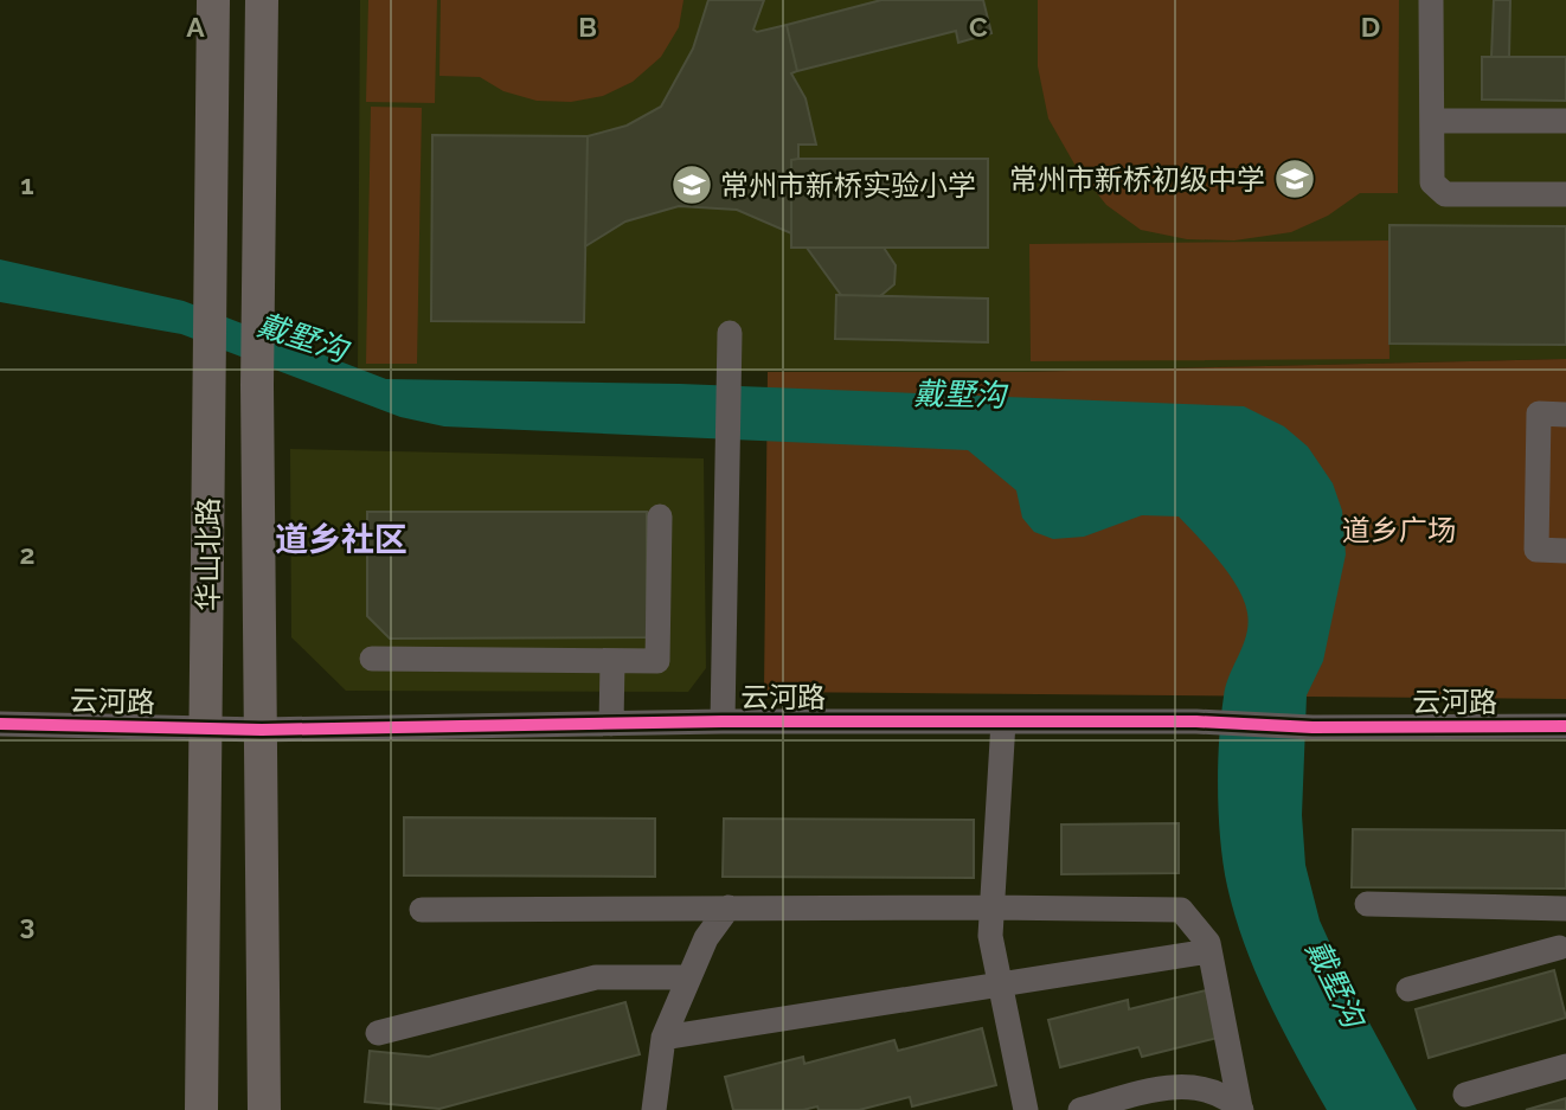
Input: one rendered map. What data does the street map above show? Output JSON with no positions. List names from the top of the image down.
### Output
{
  "streets": {
    "main road": ["华山北路"],
    "street": ["云河路"]
  },
  "crossings": [
    ["华山北路", "云河路"]
  ],
  "districts": ["道乡社区"],
  "water": ["戴墅沟"],
  "parks": ["道乡广场"],
  "places": {
    "school or university": ["常州市新桥初级中学", "常州市新桥实验小学"]
  },
  "grid": {
    "columns": [
      "A",
      "B",
      "C",
      "D"
    ],
    "rows": ["1", "2", "3"]
  }
}
